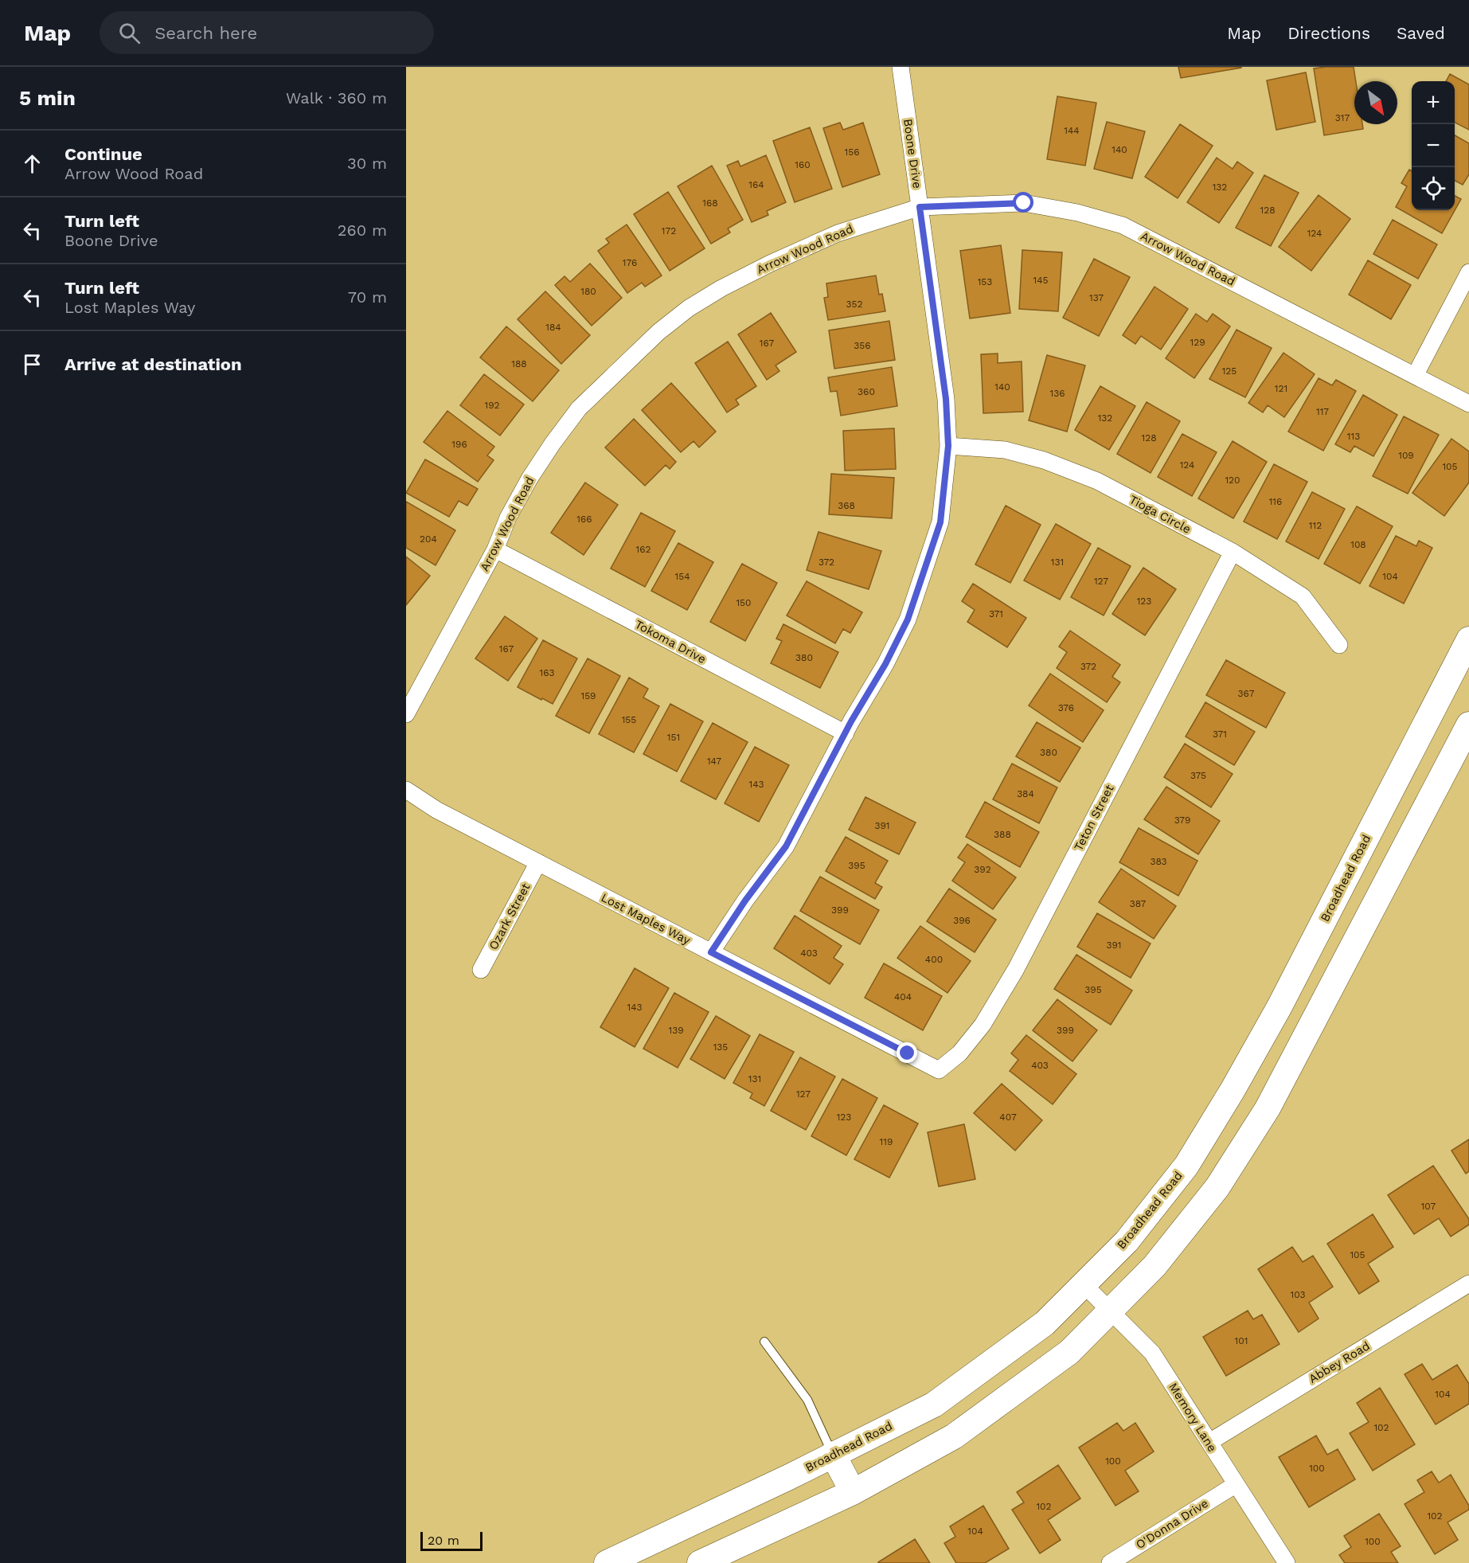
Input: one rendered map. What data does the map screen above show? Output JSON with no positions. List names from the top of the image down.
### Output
{
  "streets": {
    "street": [
      "Boone Drive",
      "Arrow Wood Road",
      "Tioga Circle",
      "Tokoma Drive",
      "Teton Street",
      "Broadhead Road",
      "Ozark Street",
      "Lost Maples Way",
      "Abbey Road",
      "Memory Lane",
      "O'Donna Drive"
    ]
  },
  "crossings": [
    ["Boone Drive", "Arrow Wood Road"],
    ["Boone Drive", "Tioga Circle"],
    ["Boone Drive", "Tokoma Drive"],
    ["Boone Drive", "Lost Maples Way"],
    ["Arrow Wood Road", "Tokoma Drive"],
    ["Tioga Circle", "Teton Street"],
    ["Teton Street", "Lost Maples Way"],
    ["Broadhead Road", "Memory Lane"],
    ["Ozark Street", "Lost Maples Way"],
    ["Abbey Road", "Memory Lane"],
    ["Memory Lane", "O'Donna Drive"]
  ],
  "house_numbers": [
    "317",
    "144",
    "140",
    "156",
    "160",
    "164",
    "132",
    "168",
    "128",
    "172",
    "124",
    "176",
    "145",
    "153",
    "180",
    "137",
    "352",
    "184",
    "129",
    "167",
    "356",
    "188",
    "125",
    "140",
    "121",
    "360",
    "136",
    "192",
    "117",
    "132",
    "113",
    "128",
    "196",
    "109",
    "124",
    "105",
    "120",
    "116",
    "368",
    "166",
    "112",
    "204",
    "108",
    "162",
    "372",
    "131",
    "154",
    "104",
    "127",
    "123",
    "150",
    "371",
    "167",
    "380",
    "372",
    "163",
    "367",
    "159",
    "376",
    "155",
    "371",
    "151",
    "380",
    "147",
    "375",
    "143",
    "384",
    "379",
    "391",
    "388",
    "383",
    "395",
    "392",
    "387",
    "399",
    "396",
    "391",
    "403",
    "400",
    "395",
    "404",
    "143",
    "139",
    "399",
    "135",
    "403",
    "131",
    "127",
    "123",
    "407",
    "119",
    "107",
    "105",
    "103",
    "101",
    "104",
    "102",
    "100",
    "100",
    "102",
    "102",
    "104",
    "100"
  ],
  "scale_bar": "20 m",
  "north": "bottom right",
  "page": {
    "header": "Map",
    "search": "Search here",
    "nav": ["Map", "Directions", "Saved"],
    "heading": ["5 min", "Walk · 360 m"],
    "map_buttons": ["+", "−"],
    "list": [
      ["Continue", "Arrow Wood Road", "30 m"],
      ["Turn left", "Boone Drive", "260 m"],
      ["Turn left", "Lost Maples Way", "70 m"],
      "Arrive at destination"
    ],
    "scale": "20 m"
  }
}
